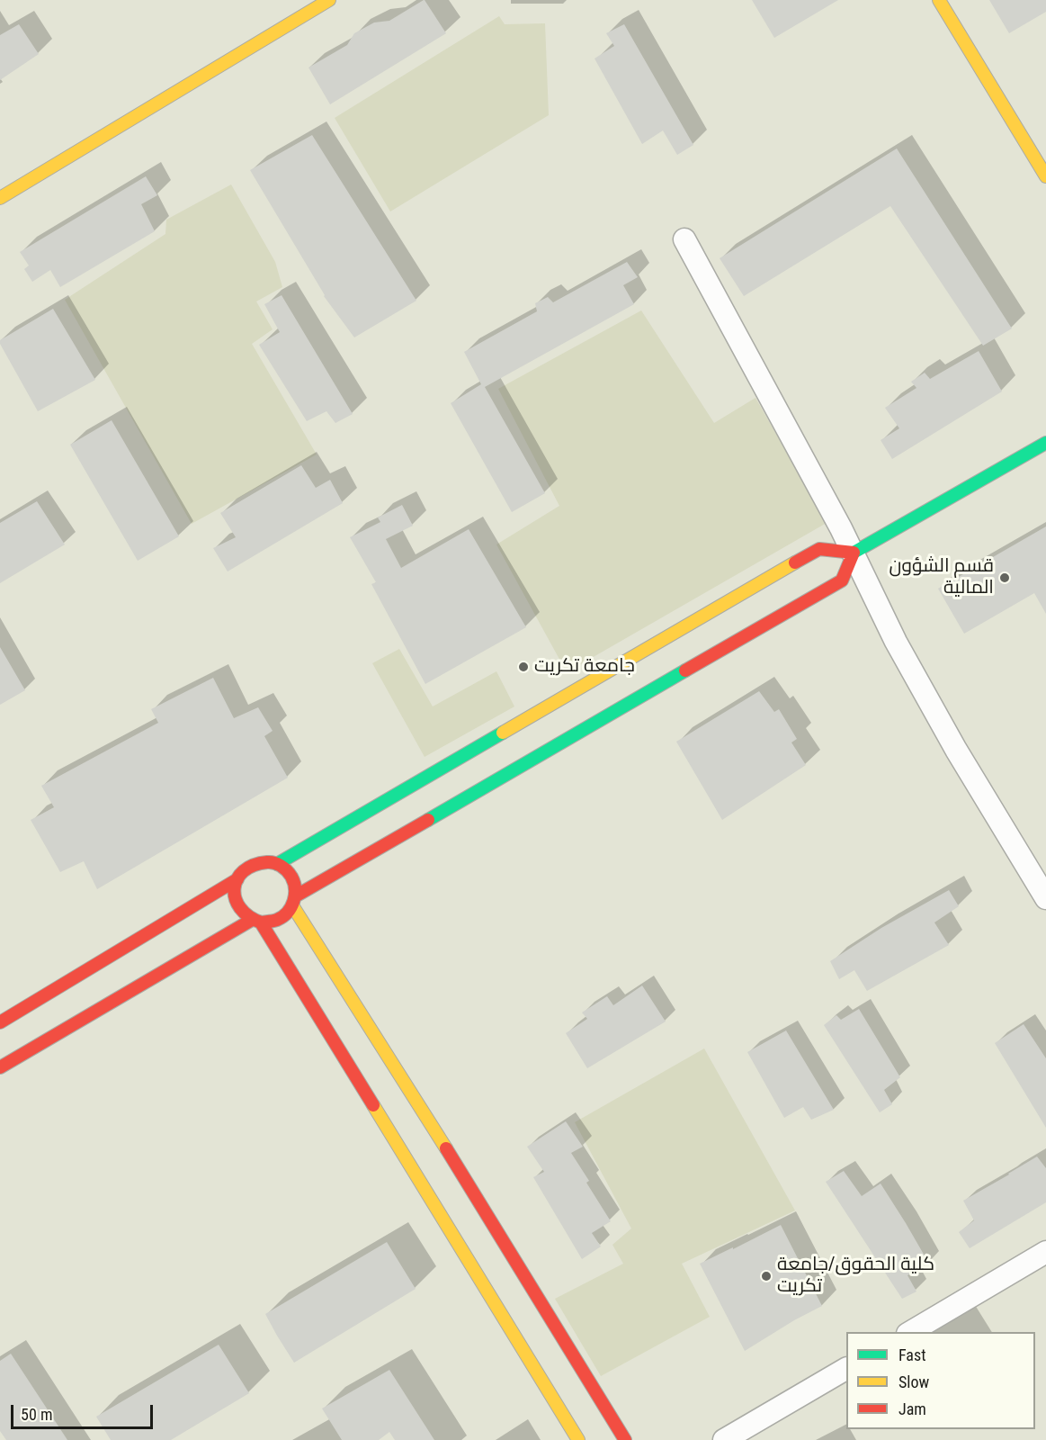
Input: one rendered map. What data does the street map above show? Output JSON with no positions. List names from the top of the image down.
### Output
{
  "places": ["قسم الشؤون المالية", "جامعة تكريت", "كلية الحقوق/جامعة تكريت"],
  "legend": ["Fast", "Slow", "Jam"],
  "scale_bar": "50 m"
}
